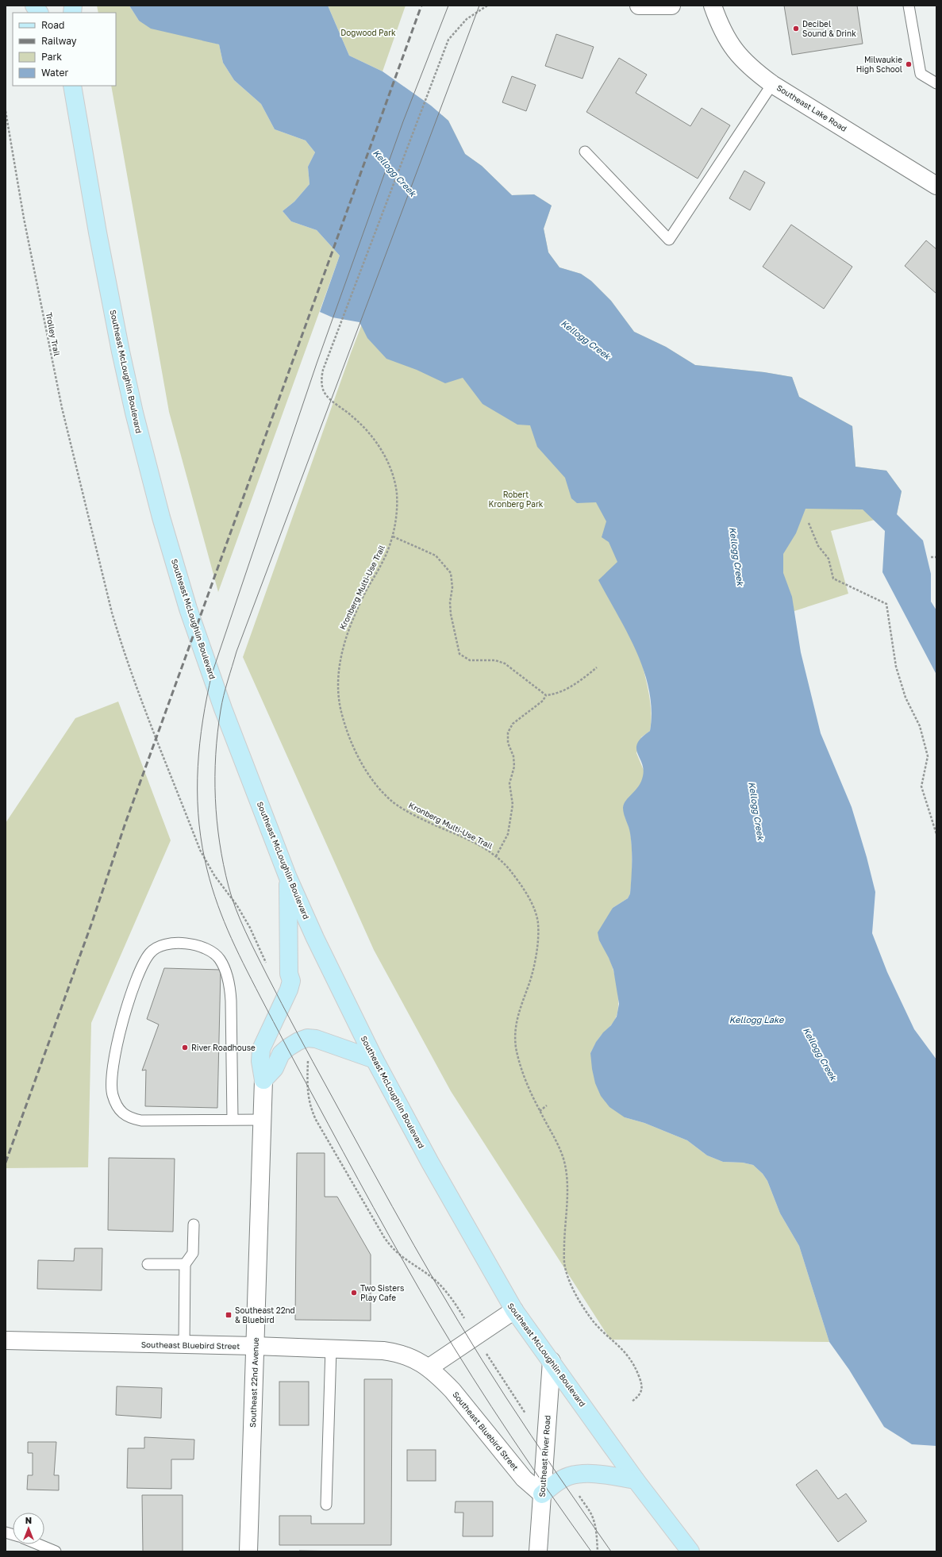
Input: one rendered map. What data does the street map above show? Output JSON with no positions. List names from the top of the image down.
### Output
{
  "streets": {
    "main road": ["Southeast McLoughlin Boulevard"],
    "street": [
      "Southeast Lake Road",
      "Southeast Bluebird Street",
      "Southeast 22nd Avenue",
      "Southeast River Road"
    ],
    "path": ["Trolley Trail", "Kronberg Multi-Use Trail"]
  },
  "crossings": [
    ["Southeast McLoughlin Boulevard", "Southeast River Road"],
    ["Southeast Bluebird Street", "Southeast 22nd Avenue"],
    ["Southeast Bluebird Street", "Southeast River Road"]
  ],
  "water": ["Kellogg Creek", "Kellogg Lake"],
  "parks": ["Dogwood Park", "Robert Kronberg Park"],
  "places": {
    "other": [
      "Decibel Sound & Drink",
      "Milwaukie High School",
      "River Roadhouse",
      "Two Sisters Play Cafe"
    ],
    "transit": ["Southeast 22nd & Bluebird"]
  },
  "legend": [
    "Road",
    "Railway",
    "Park",
    "Water"
  ],
  "north": "top"
}
